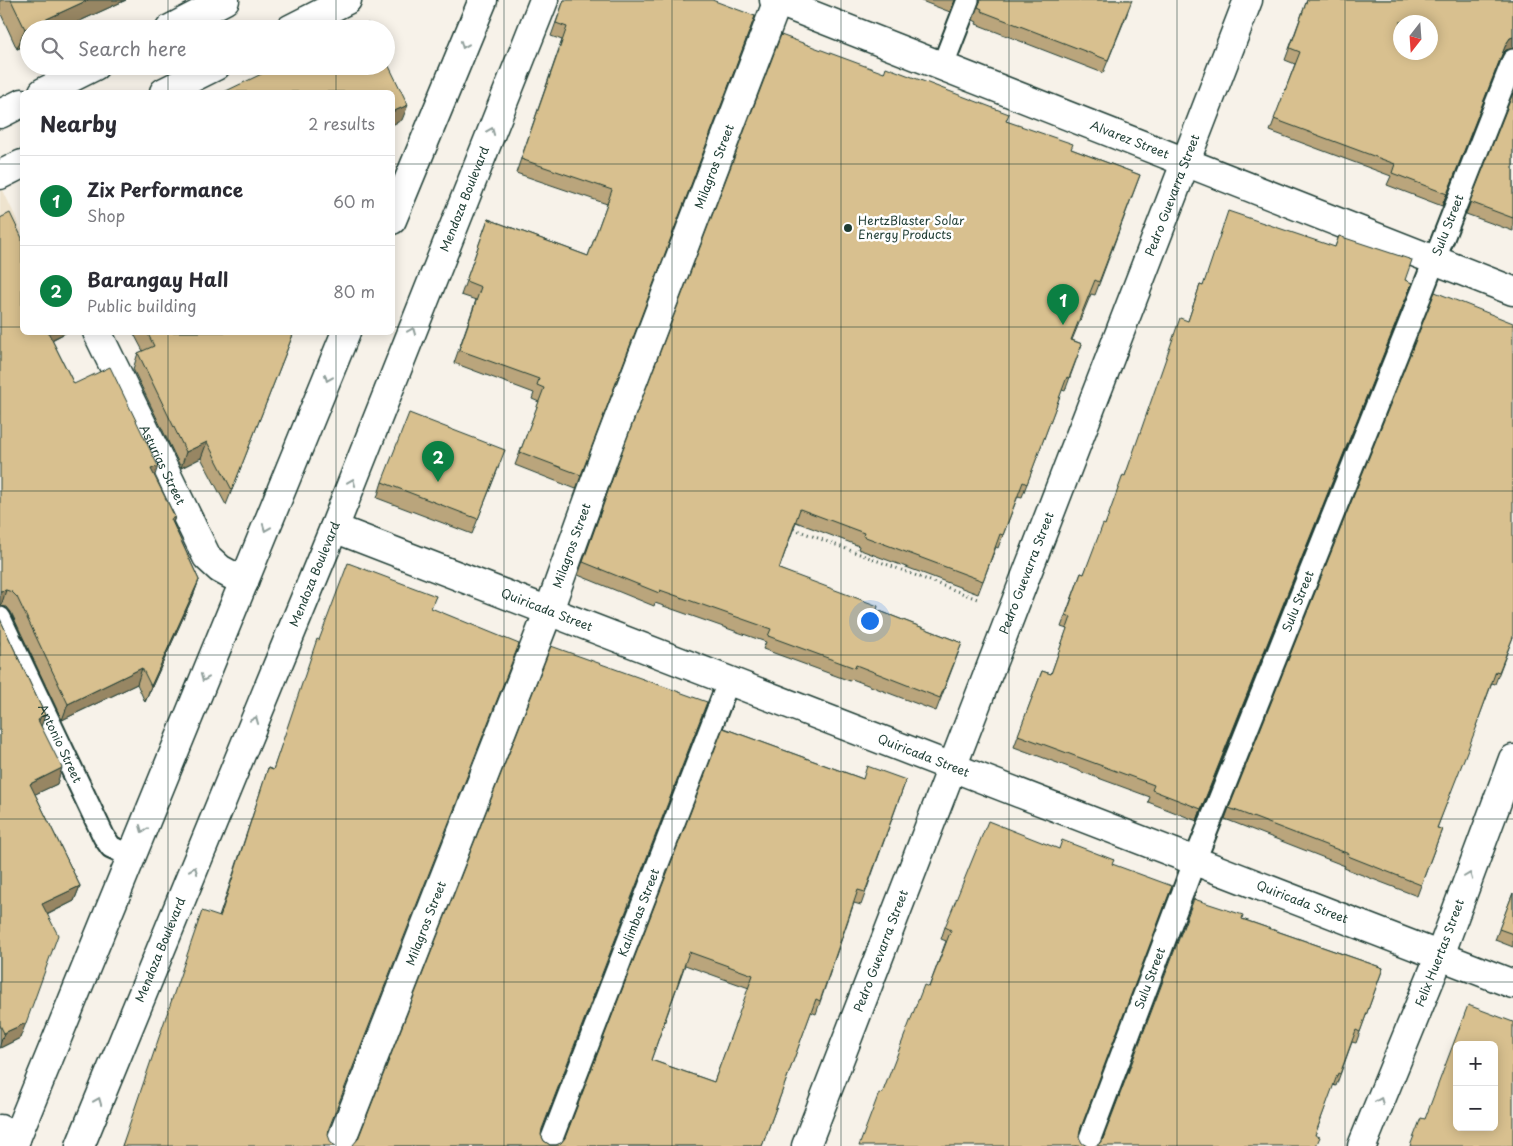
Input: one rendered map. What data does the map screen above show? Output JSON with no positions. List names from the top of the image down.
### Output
{
  "streets": {
    "street": [
      "Alvarez Street",
      "Milagros Street",
      "Pedro Guevarra Street",
      "Mendoza Boulevard",
      "Asturias Street",
      "Quiricada Street",
      "Felix Huertas Street"
    ],
    "lane": ["Sulu Street", "Antonio Street", "Kalimbas Street"]
  },
  "crossings": [
    ["Alvarez Street", "Milagros Street"],
    ["Alvarez Street", "Pedro Guevarra Street"],
    ["Alvarez Street", "Sulu Street"],
    ["Milagros Street", "Quiricada Street"],
    ["Pedro Guevarra Street", "Quiricada Street"],
    ["Mendoza Boulevard", "Quiricada Street"],
    ["Sulu Street", "Quiricada Street"],
    ["Quiricada Street", "Kalimbas Street"],
    ["Quiricada Street", "Felix Huertas Street"]
  ],
  "one_way": ["Felix Huertas Street"],
  "places": ["HertzBlaster Solar Energy Products"],
  "north": "bottom",
  "page": {
    "search": "Search here",
    "heading": ["Nearby", "2 results"],
    "list": [
      {
        "mark": "1",
        "name": "Zix Performance",
        "note": "Shop",
        "value": "60 m"
      },
      {
        "mark": "2",
        "name": "Barangay Hall",
        "note": "Public building",
        "value": "80 m"
      }
    ],
    "pins": ["1", "2"],
    "map_buttons": ["+", "−"]
  }
}
